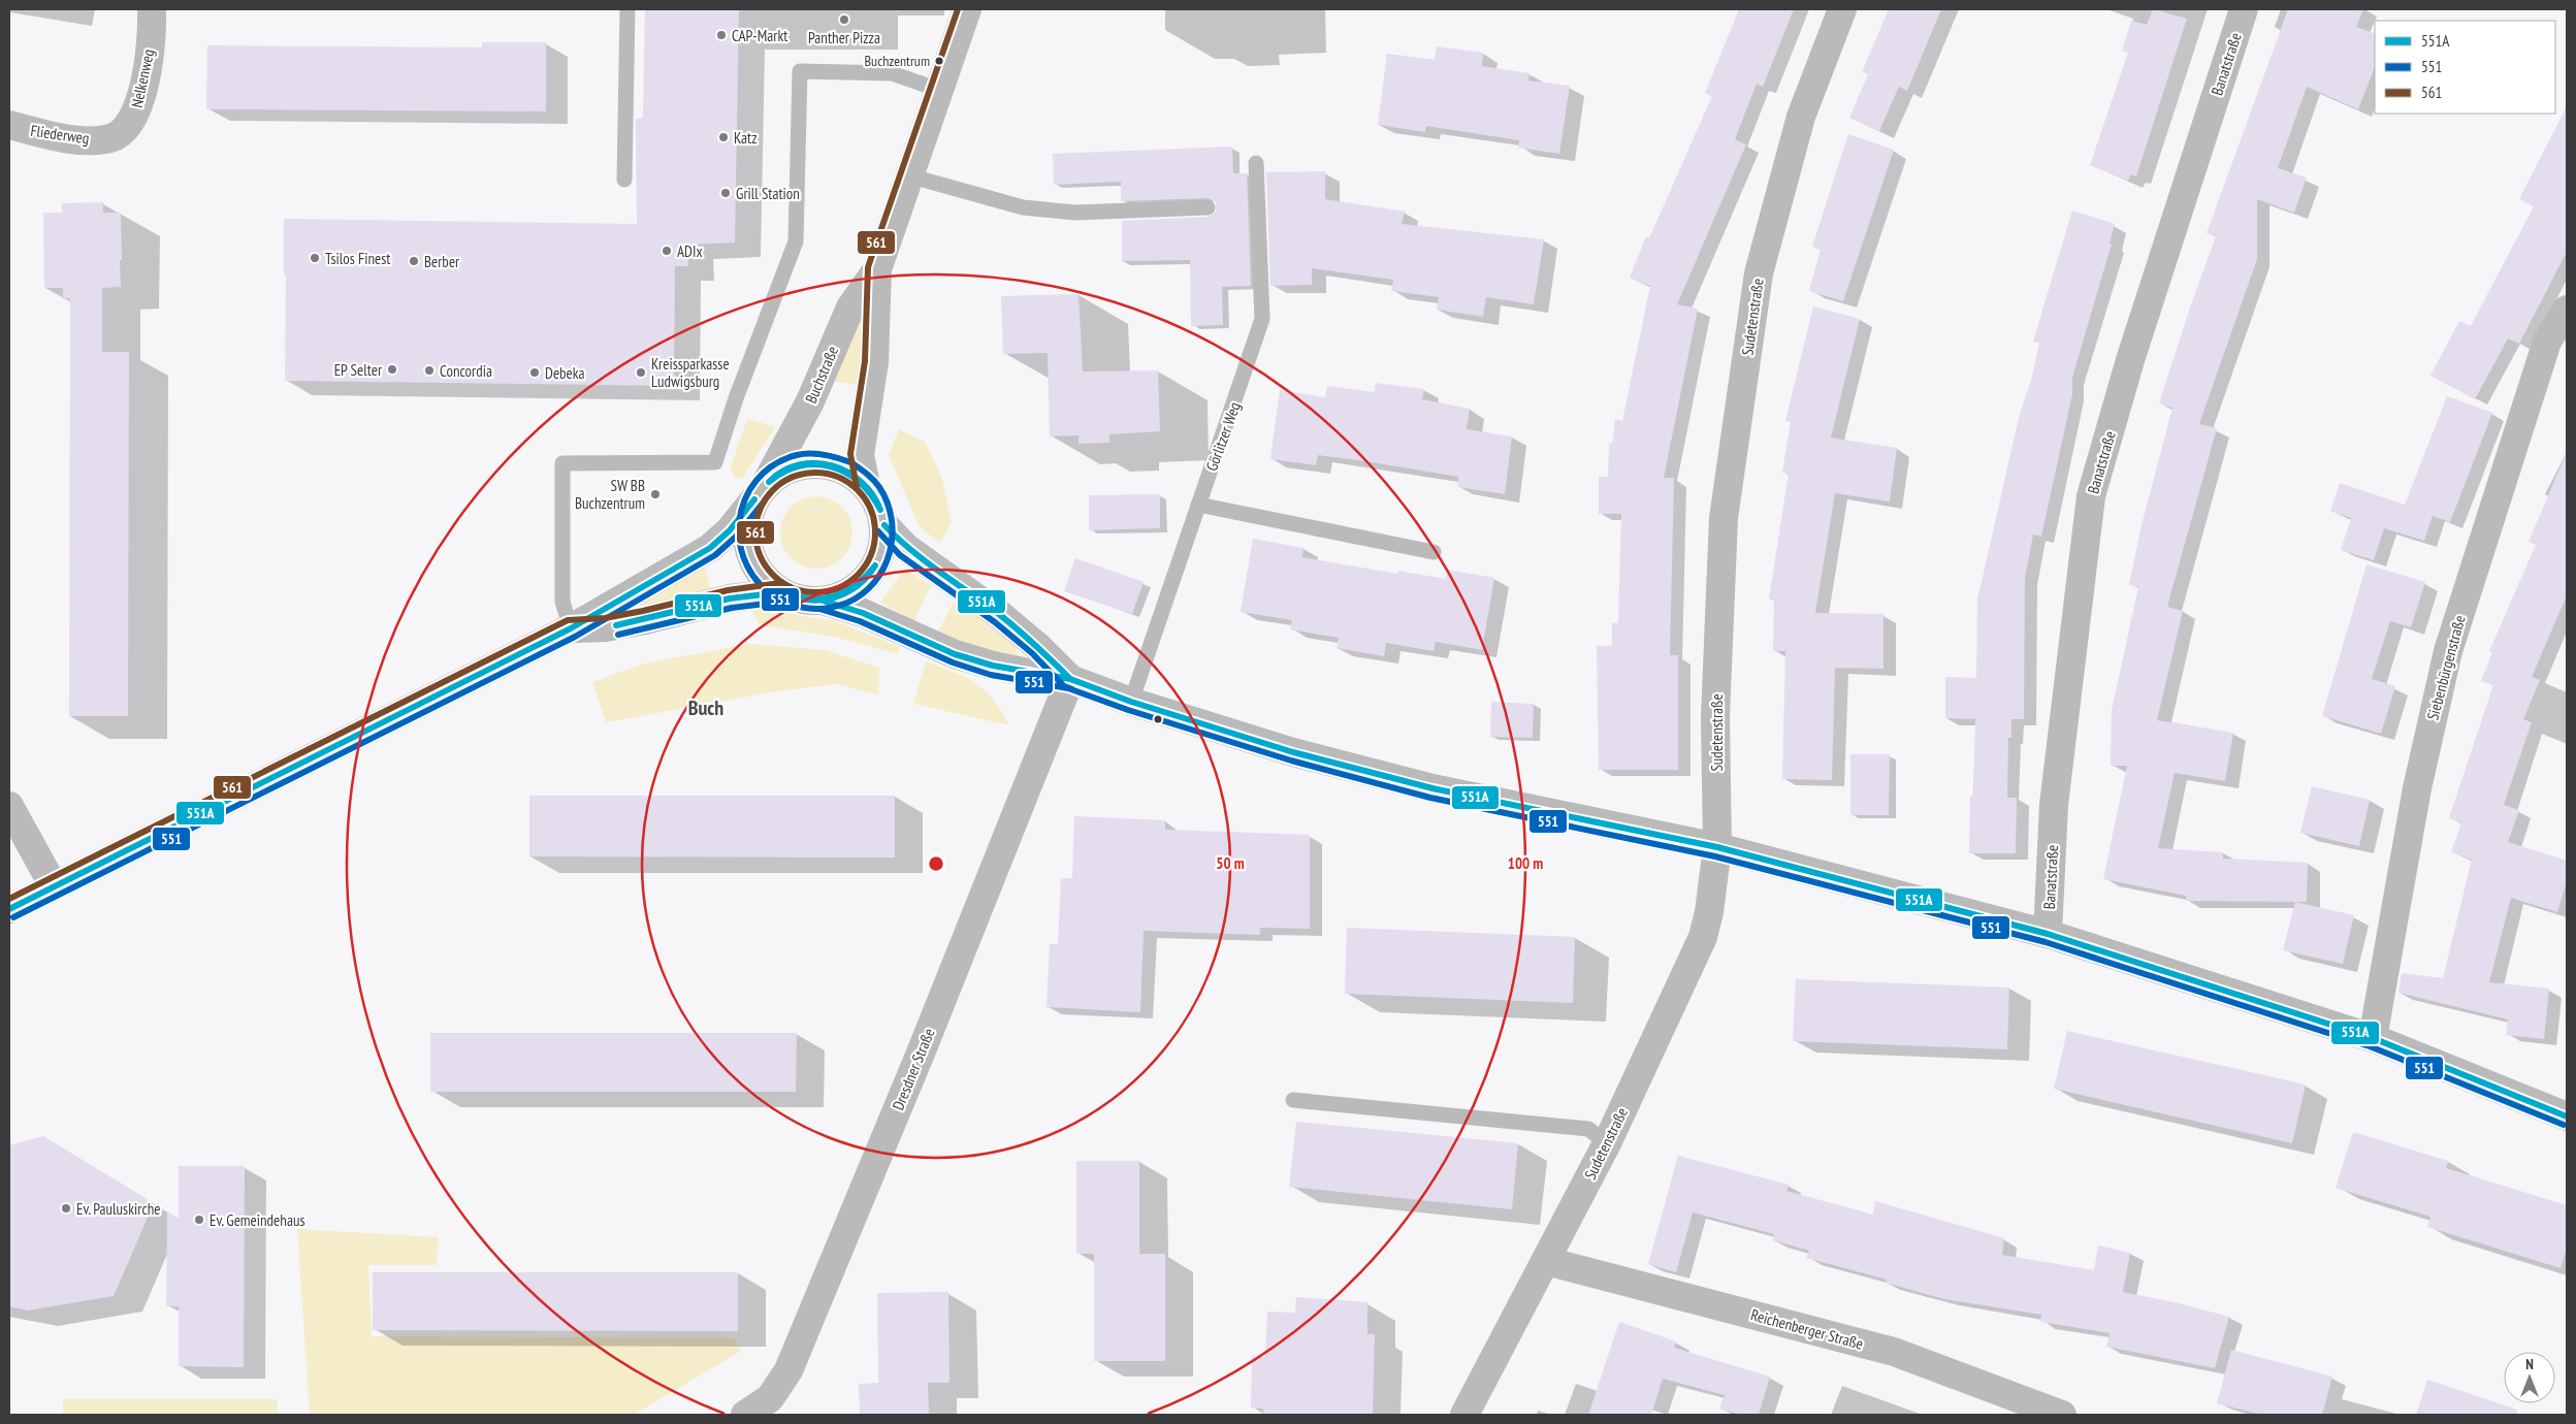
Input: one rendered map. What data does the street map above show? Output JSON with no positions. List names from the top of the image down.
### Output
{
  "streets": {
    "street": [
      "Banatstraße",
      "Nelkenweg",
      "Fliederweg",
      "Sudetenstraße",
      "Buchstraße",
      "Siebenbürgenstraße",
      "Dresdner Straße",
      "Reichenberger Straße"
    ],
    "lane": ["Görlitzer Weg"]
  },
  "crossings": [
    ["Nelkenweg", "Fliederweg"],
    ["Sudetenstraße", "Reichenberger Straße"]
  ],
  "districts": ["Buch"],
  "places": [
    "Panther Pizza",
    "CAP-Markt",
    "Buchzentrum",
    "Katz",
    "Grill Station",
    "ADIx",
    "Tsilos Finest",
    "Berber",
    "EP Selter",
    "Concordia",
    "Debeka",
    "Kreissparkasse Ludwigsburg",
    "SW BB Buchzentrum",
    "Ev. Pauluskirche",
    "Ev. Gemeindehaus"
  ],
  "lines": ["transit line 561", "transit line 551", "transit line 551A"],
  "legend": ["551A", "551", "561"],
  "north": "top",
  "rings": ["50 m", "100 m"]
}
